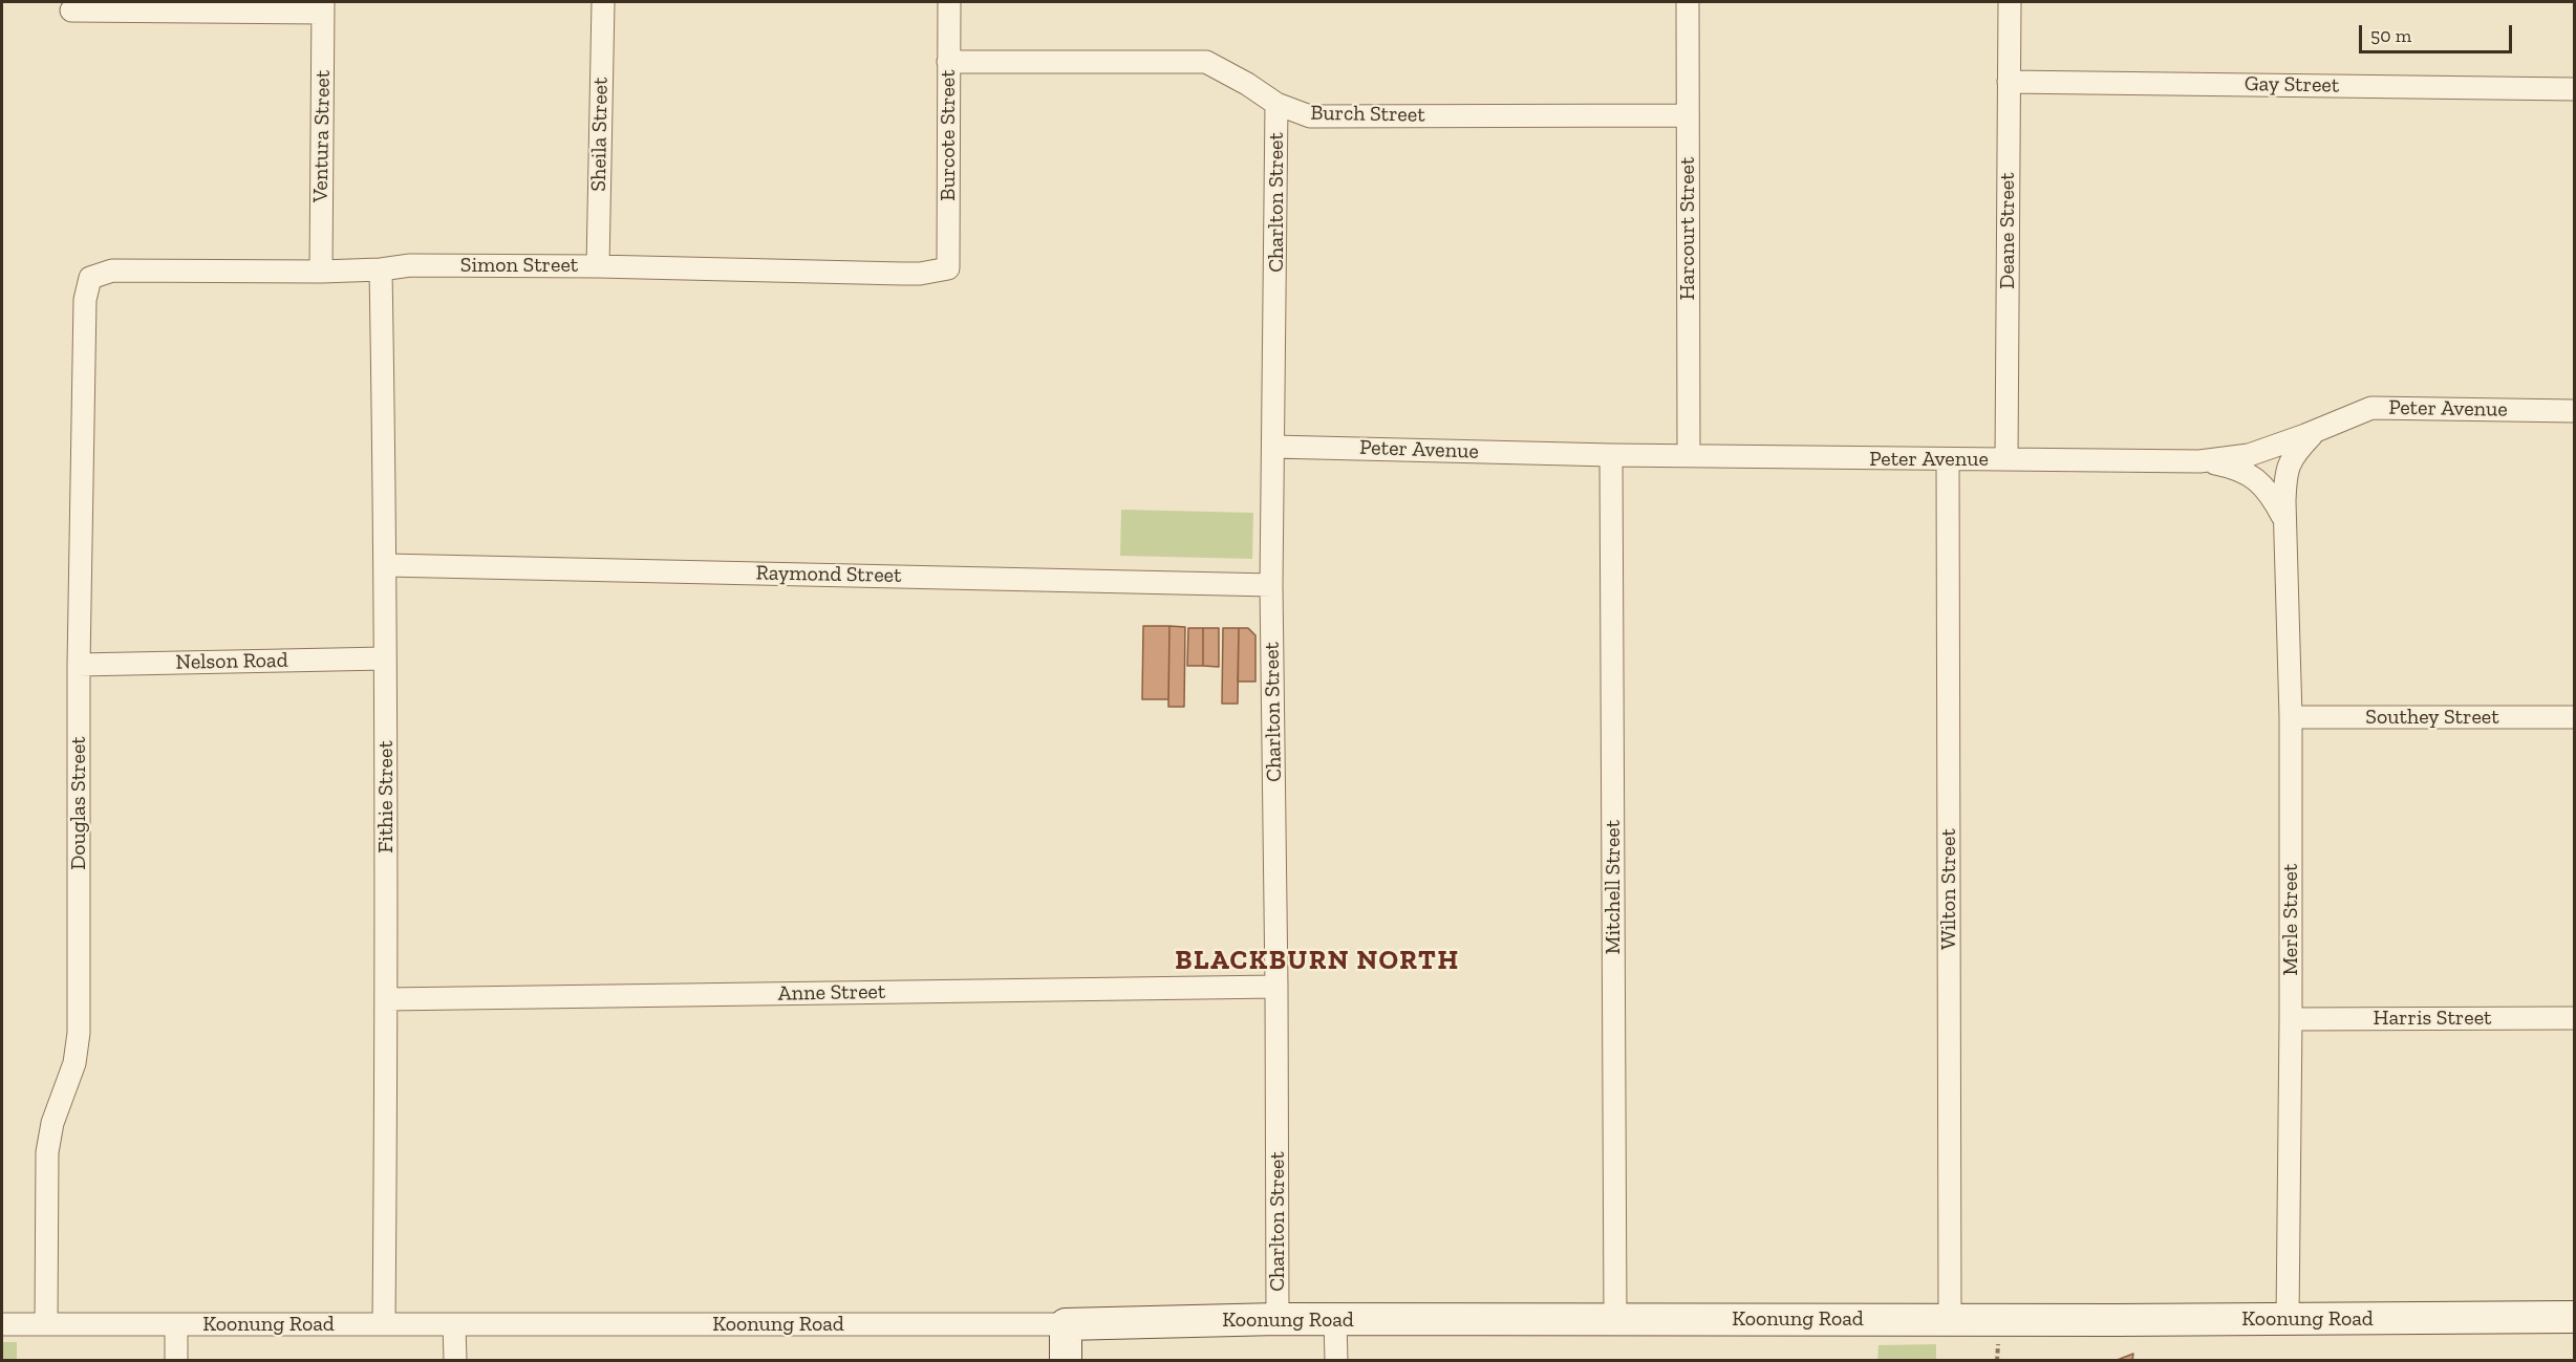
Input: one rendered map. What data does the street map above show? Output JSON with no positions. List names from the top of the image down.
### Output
{
  "streets": {
    "street": [
      "Gay Street",
      "Burch Street",
      "Sheila Street",
      "Burcote Street",
      "Ventura Street",
      "Charlton Street",
      "Harcourt Street",
      "Deane Street",
      "Simon Street",
      "Peter Avenue",
      "Raymond Street",
      "Nelson Road",
      "Southey Street",
      "Fithie Street",
      "Douglas Street",
      "Mitchell Street",
      "Wilton Street",
      "Merle Street",
      "Anne Street",
      "Harris Street",
      "Koonung Road"
    ]
  },
  "crossings": [
    ["Gay Street", "Deane Street"],
    ["Burch Street", "Burcote Street"],
    ["Burch Street", "Charlton Street"],
    ["Burch Street", "Harcourt Street"],
    ["Sheila Street", "Simon Street"],
    ["Burcote Street", "Simon Street"],
    ["Ventura Street", "Simon Street"],
    ["Charlton Street", "Peter Avenue"],
    ["Charlton Street", "Raymond Street"],
    ["Charlton Street", "Anne Street"],
    ["Charlton Street", "Koonung Road"],
    ["Harcourt Street", "Peter Avenue"],
    ["Deane Street", "Peter Avenue"],
    ["Simon Street", "Fithie Street"],
    ["Simon Street", "Douglas Street"],
    ["Peter Avenue", "Mitchell Street"],
    ["Peter Avenue", "Wilton Street"],
    ["Peter Avenue", "Merle Street"],
    ["Raymond Street", "Fithie Street"],
    ["Nelson Road", "Fithie Street"],
    ["Nelson Road", "Douglas Street"],
    ["Southey Street", "Merle Street"],
    ["Fithie Street", "Anne Street"],
    ["Fithie Street", "Koonung Road"],
    ["Douglas Street", "Koonung Road"],
    ["Mitchell Street", "Koonung Road"],
    ["Wilton Street", "Koonung Road"],
    ["Merle Street", "Harris Street"],
    ["Merle Street", "Koonung Road"]
  ],
  "districts": ["BLACKBURN NORTH"],
  "scale_bar": "50 m"
}
